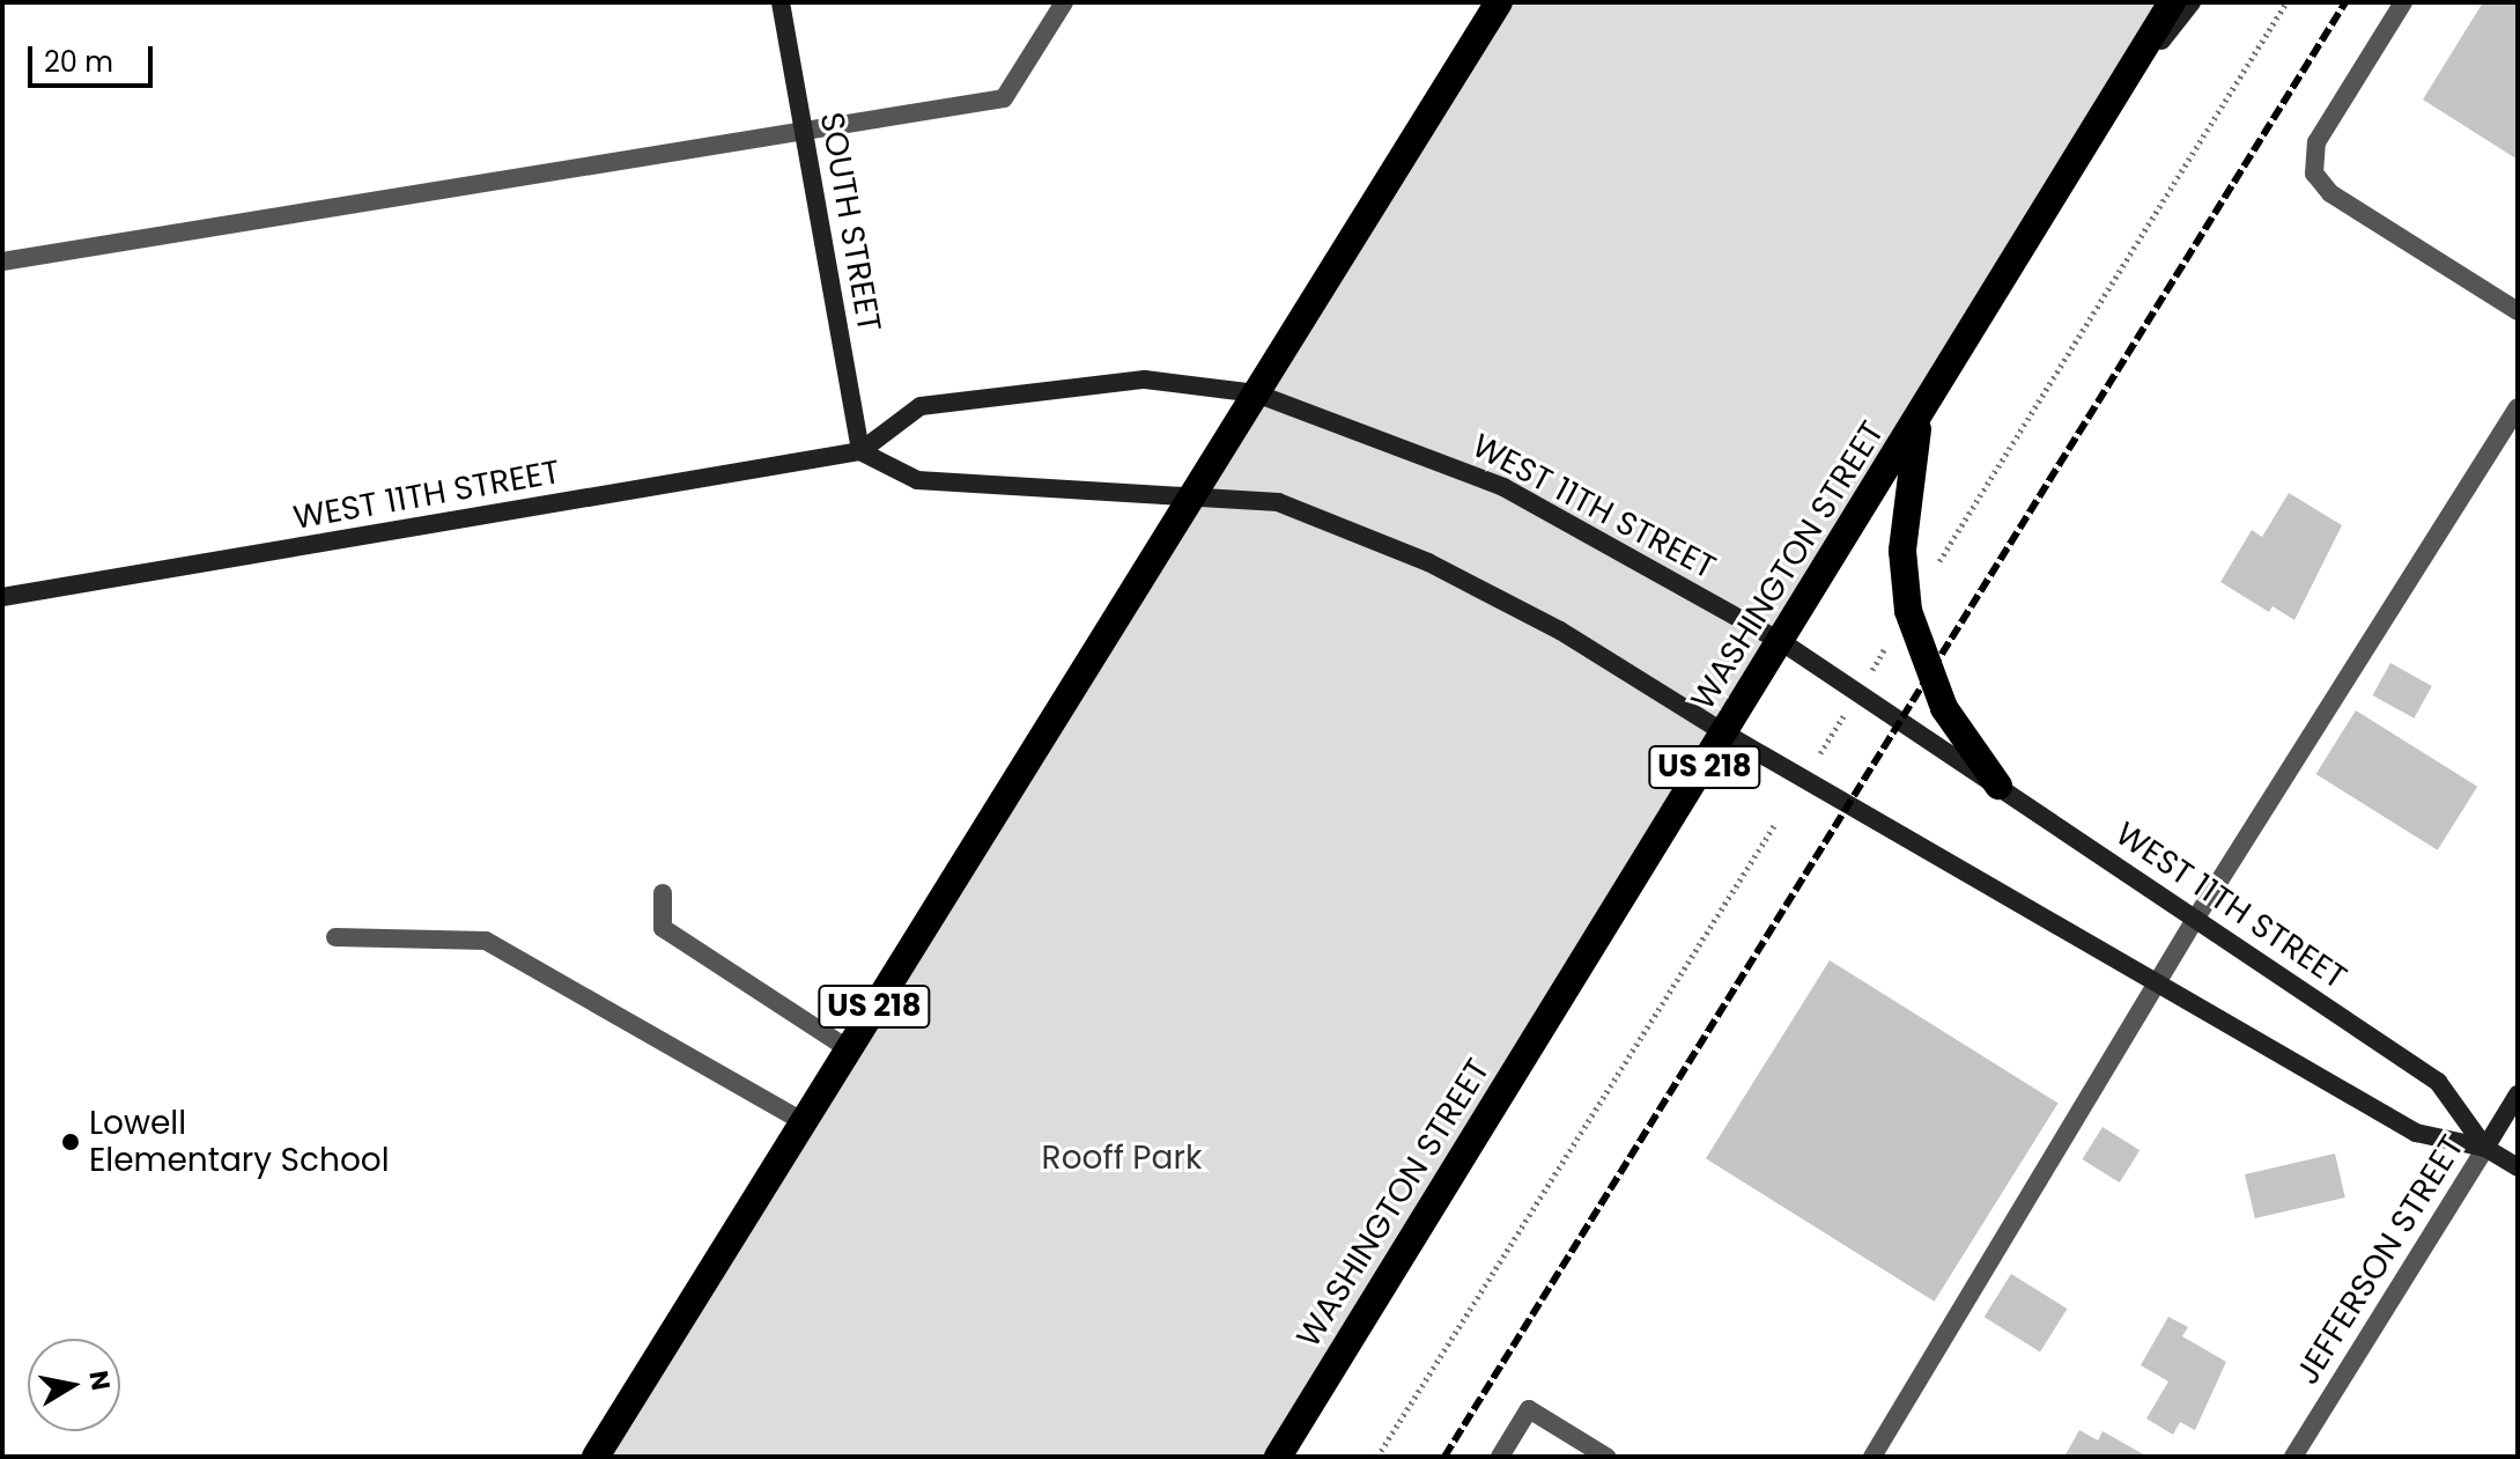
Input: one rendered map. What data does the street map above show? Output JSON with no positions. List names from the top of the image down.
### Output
{
  "streets": {
    "highway": ["WASHINGTON STREET", "US 218"],
    "main road": ["SOUTH STREET", "WEST 11TH STREET", "JEFFERSON STREET"]
  },
  "crossings": [
    ["SOUTH STREET", "WEST 11TH STREET"],
    ["WEST 11TH STREET", "WASHINGTON STREET"],
    ["WEST 11TH STREET", "US 218"],
    ["WEST 11TH STREET", "JEFFERSON STREET"],
    ["WASHINGTON STREET", "US 218"]
  ],
  "parks": ["Rooff Park"],
  "places": ["Lowell Elementary School"],
  "scale_bar": "20 m",
  "north": "right"
}
